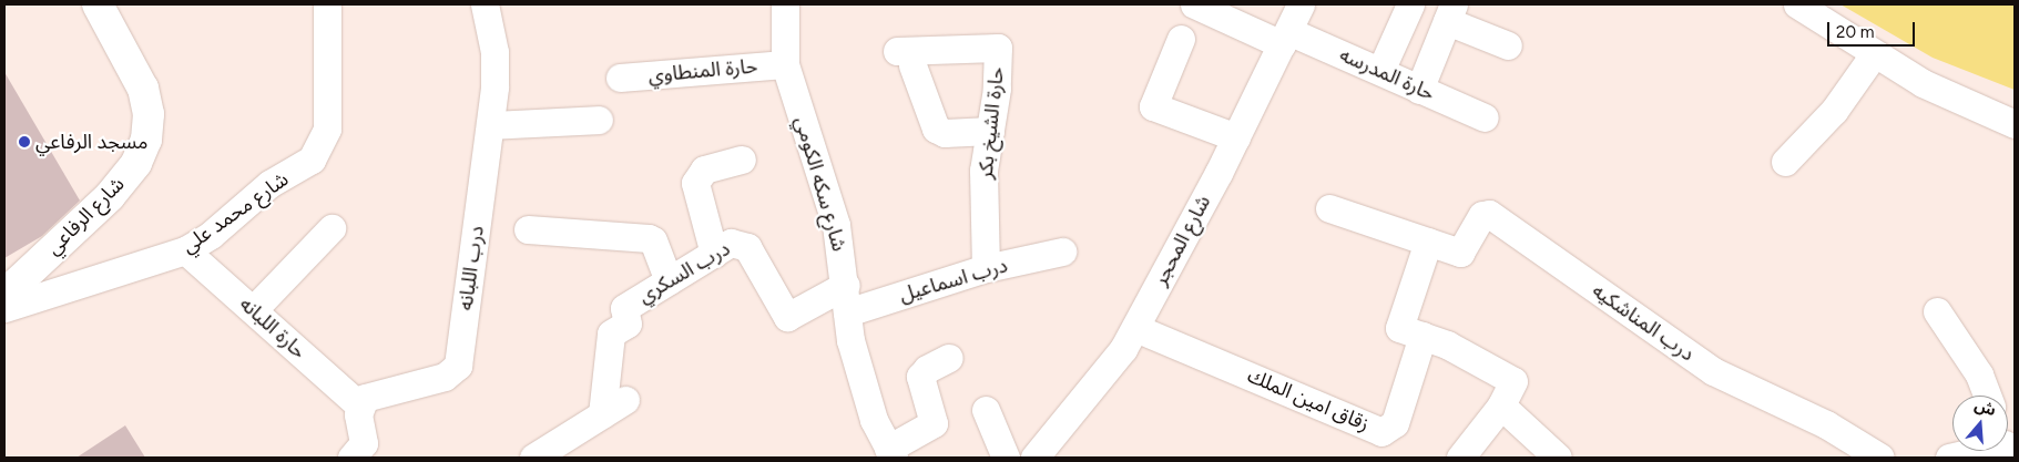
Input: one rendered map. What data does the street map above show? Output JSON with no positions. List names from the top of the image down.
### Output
{
  "streets": {
    "main road": ["شارع الرفاعي"],
    "street": [
      "حارة المنطاوي",
      "حارة المدرسه",
      "حارة الشيخ بكر",
      "شارع سكه الكومي",
      "شارع محمد علي",
      "شارع المحجر",
      "درب اللبانه",
      "درب السكري",
      "درب اسماعيل",
      "درب المناشكيه",
      "حارة اللبانه",
      "زقاق امين الملك"
    ]
  },
  "crossings": [
    ["حارة المنطاوي", "شارع سكه الكومي"],
    ["حارة المدرسه", "شارع المحجر"],
    ["حارة الشيخ بكر", "درب اسماعيل"],
    ["شارع سكه الكومي", "درب السكري"],
    ["شارع سكه الكومي", "درب اسماعيل"],
    ["شارع محمد علي", "حارة اللبانه"],
    ["شارع المحجر", "زقاق امين الملك"],
    ["درب اللبانه", "حارة اللبانه"]
  ],
  "places": ["مسجد الرفاعي"],
  "scale_bar": "20 m",
  "north": "top"
}
